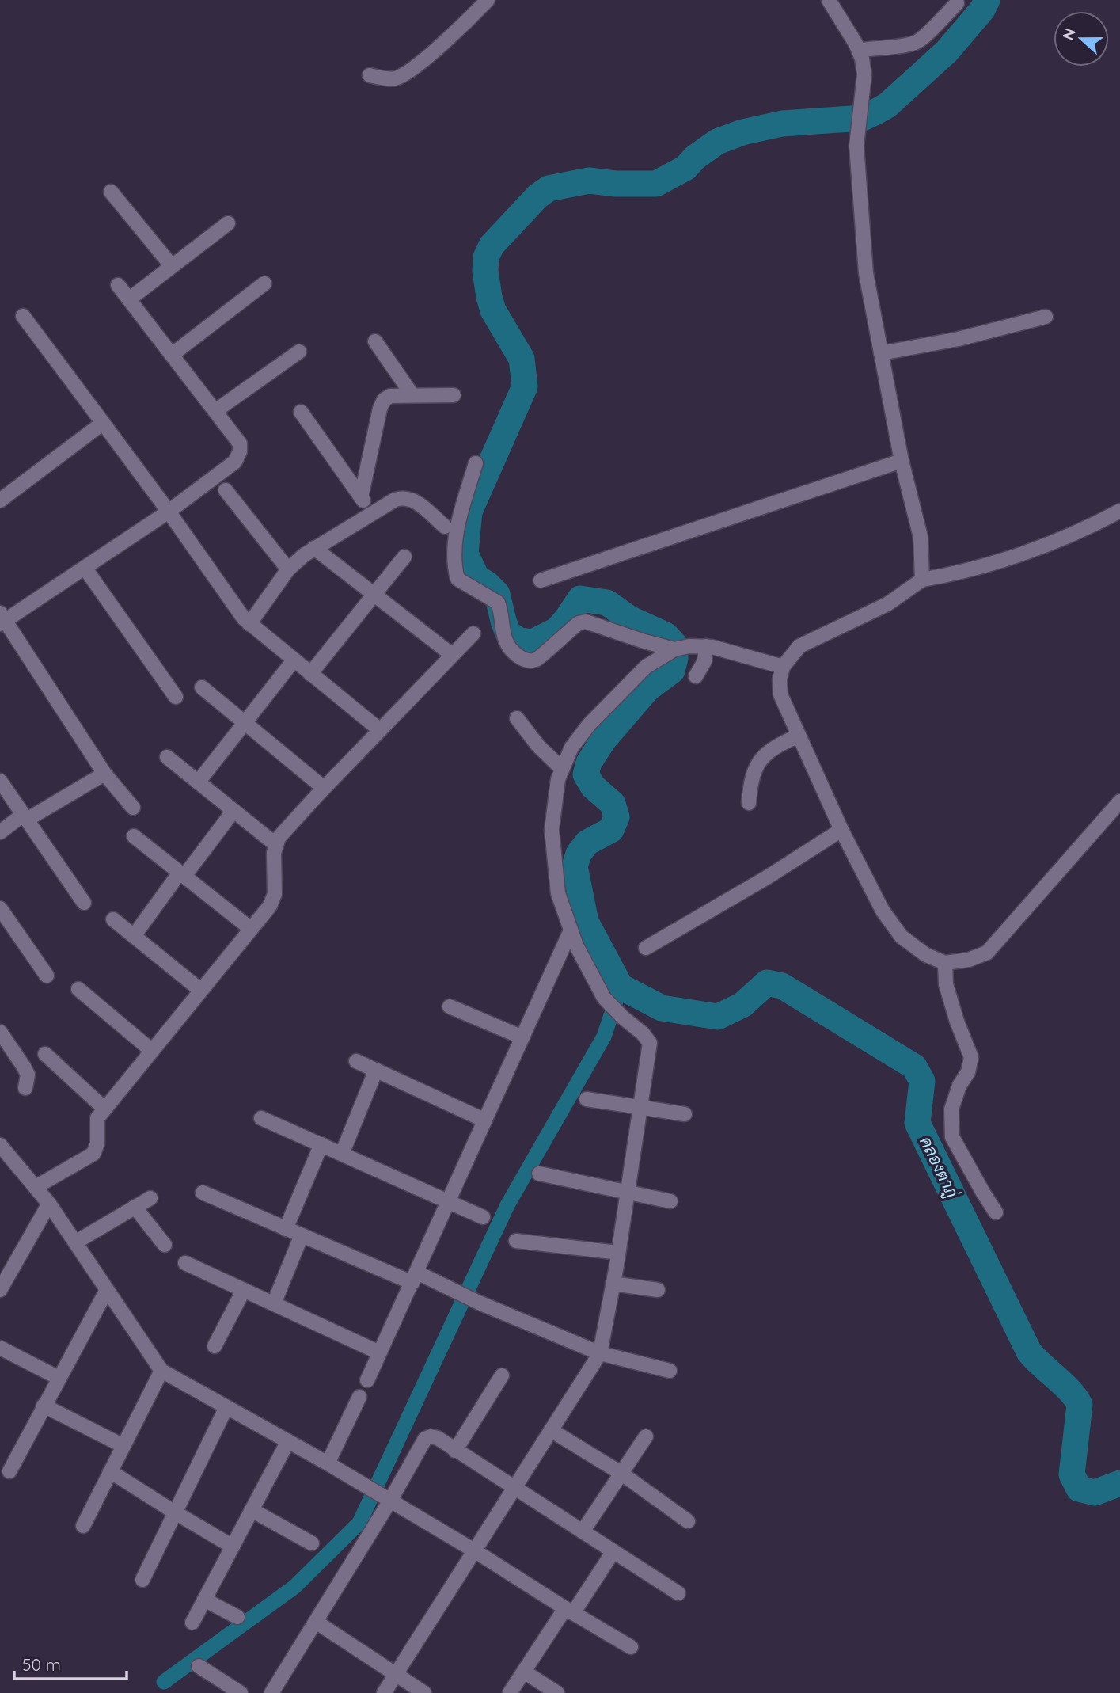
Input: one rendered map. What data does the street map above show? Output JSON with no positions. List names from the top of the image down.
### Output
{
  "water": ["คลองตาภู่"],
  "scale_bar": "50 m",
  "north": "left"
}
